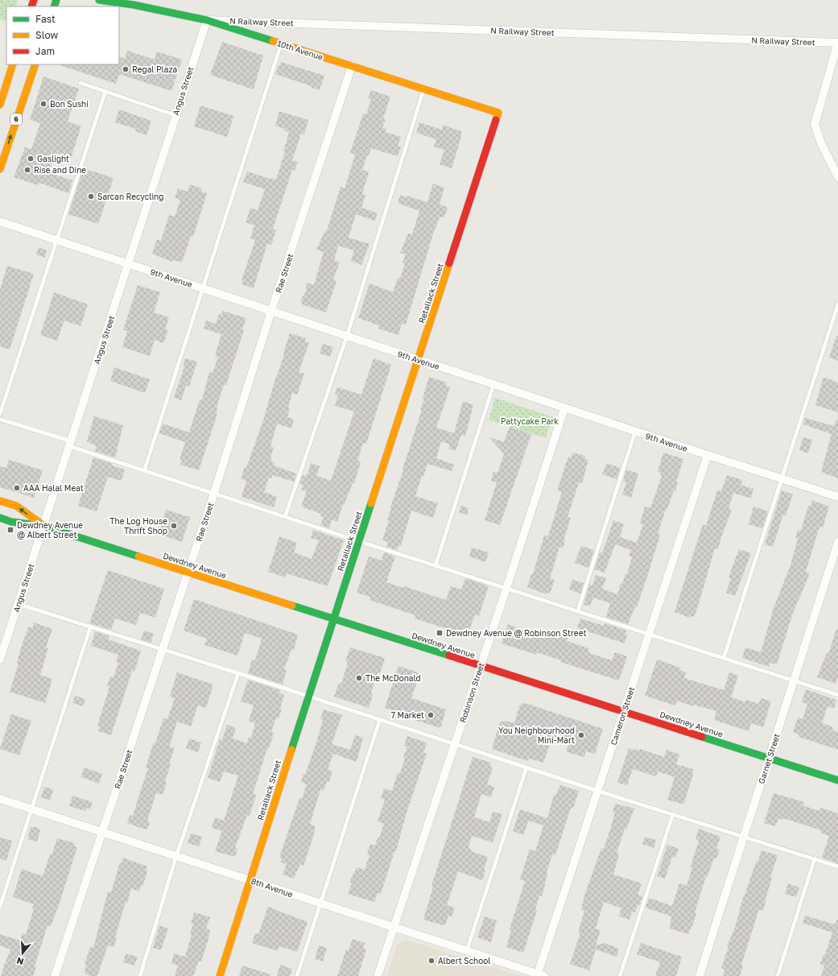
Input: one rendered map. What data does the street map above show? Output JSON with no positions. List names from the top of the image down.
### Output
{
  "streets": {
    "street": [
      "N Railway Street",
      "10th Avenue",
      "Angus Street",
      "6",
      "Rae Street",
      "9th Avenue",
      "Retallack Street",
      "Dewdney Avenue",
      "Robinson Street",
      "Cameron Street",
      "Garnet Street",
      "8th Avenue"
    ]
  },
  "crossings": [
    ["N Railway Street", "10th Avenue"],
    ["N Railway Street", "Angus Street"],
    ["10th Avenue", "Angus Street"],
    ["10th Avenue", "Rae Street"],
    ["10th Avenue", "Retallack Street"],
    ["Angus Street", "9th Avenue"],
    ["Angus Street", "Dewdney Avenue"],
    ["Rae Street", "9th Avenue"],
    ["Rae Street", "Dewdney Avenue"],
    ["Rae Street", "8th Avenue"],
    ["9th Avenue", "Retallack Street"],
    ["9th Avenue", "Robinson Street"],
    ["9th Avenue", "Cameron Street"],
    ["Retallack Street", "Dewdney Avenue"],
    ["Retallack Street", "8th Avenue"],
    ["Dewdney Avenue", "Robinson Street"],
    ["Dewdney Avenue", "Cameron Street"],
    ["Dewdney Avenue", "Garnet Street"],
    ["Robinson Street", "8th Avenue"],
    ["Cameron Street", "8th Avenue"]
  ],
  "parks": ["Pattycake Park"],
  "places": {
    "other": [
      "Regal Plaza",
      "Bon Sushi",
      "Gaslight",
      "Rise and Dine",
      "Sarcan Recycling",
      "AAA Halal Meat",
      "The Log House Thrift Shop",
      "The McDonald",
      "7 Market",
      "You Neighbourhood Mini-Mart",
      "Albert School"
    ],
    "transit": ["Dewdney Avenue @ Albert Street", "Dewdney Avenue @ Robinson Street"]
  },
  "legend": ["Fast", "Slow", "Jam"],
  "north": "bottom"
}
